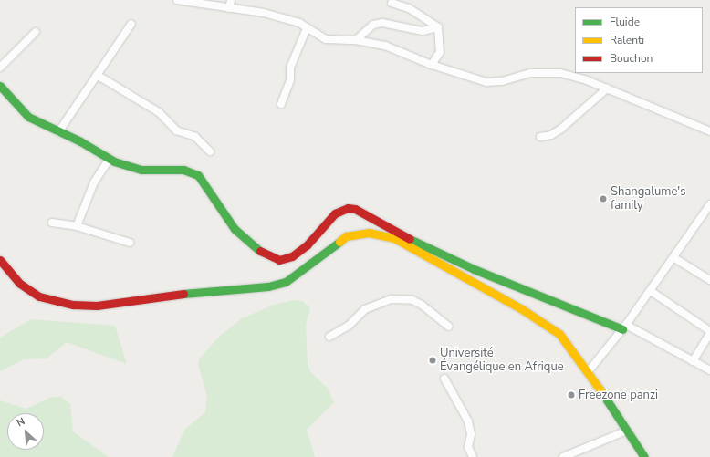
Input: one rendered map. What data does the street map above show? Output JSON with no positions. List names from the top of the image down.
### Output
{
  "places": ["Shangalume's family", "Université Évangélique en Afrique", "Freezone panzi"],
  "legend": ["Fluide", "Ralenti", "Bouchon"],
  "north": "top left"
}
